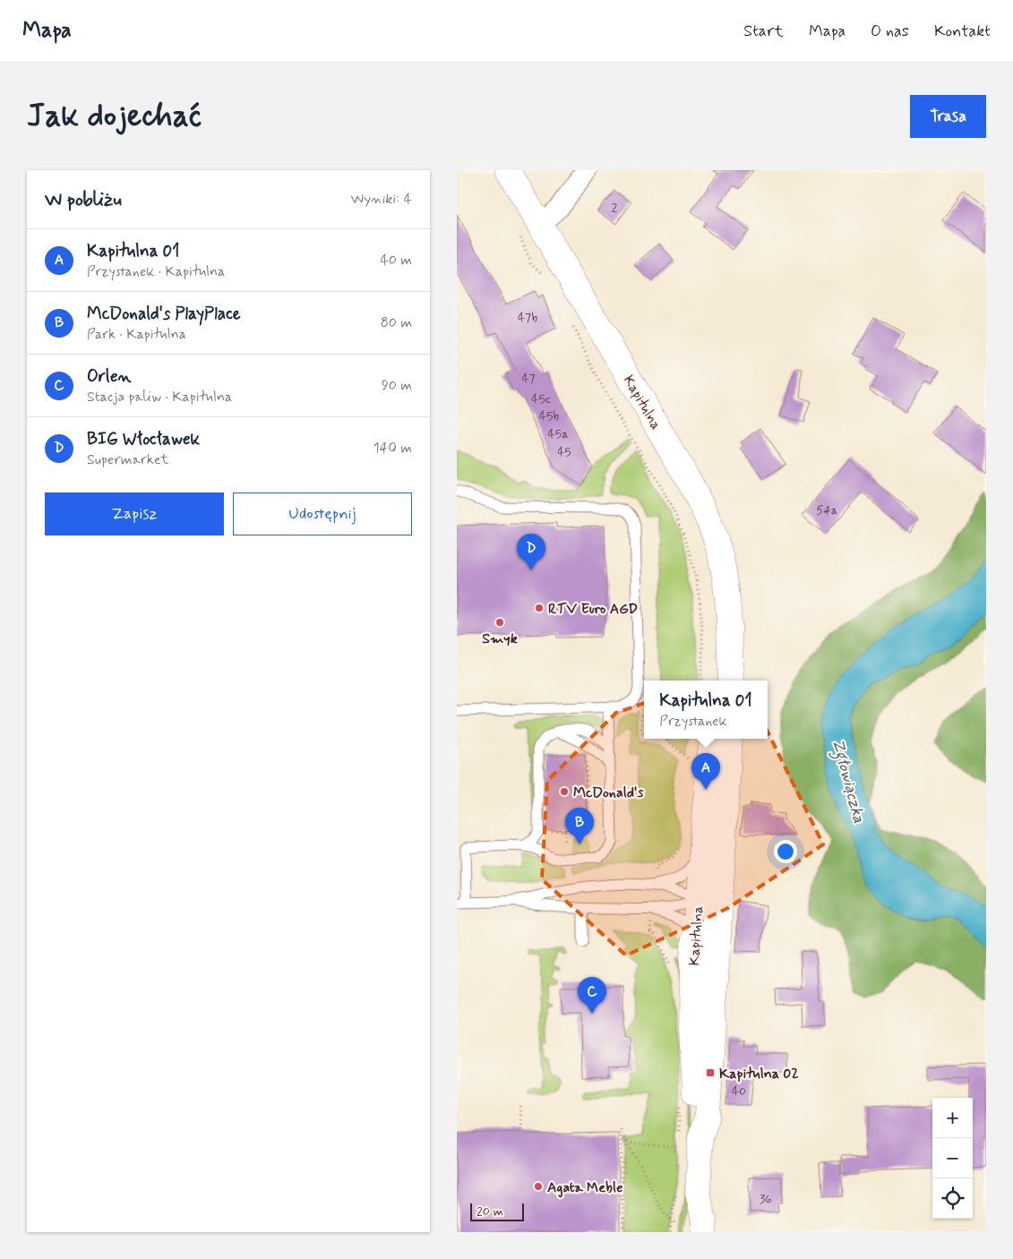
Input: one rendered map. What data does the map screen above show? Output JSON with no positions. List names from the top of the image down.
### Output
{
  "streets": {
    "street": ["Kapitulna"]
  },
  "water": ["Zgłowiączka"],
  "places": {
    "other": [
      "RTV Euro AGD",
      "Smyk",
      "McDonald's",
      "Agata Meble"
    ],
    "transit": ["Kapitulna 02"]
  },
  "house_numbers": [
    "2",
    "47b",
    "47",
    "45c",
    "45b",
    "45a",
    "45",
    "54a",
    "40",
    "36"
  ],
  "scale_bar": "20 m",
  "page": {
    "header": "Mapa",
    "nav": [
      "Start",
      "Mapa",
      "O nas",
      "Kontakt"
    ],
    "buttons": [
      "Trasa",
      ["Zapisz", "Udostępnij"]
    ],
    "title": "Jak dojechać",
    "heading": ["W pobliżu", "Wyniki: 4"],
    "list": [
      {
        "mark": "A",
        "name": "Kapitulna 01",
        "note": "Przystanek · Kapitulna",
        "value": "40 m"
      },
      {
        "mark": "B",
        "name": "McDonald's PlayPlace",
        "note": "Park · Kapitulna",
        "value": "80 m"
      },
      {
        "mark": "C",
        "name": "Orlen",
        "note": "Stacja paliw · Kapitulna",
        "value": "90 m"
      },
      {
        "mark": "D",
        "name": "BIG Włocławek",
        "note": "Supermarket",
        "value": "140 m"
      }
    ],
    "pins": [
      "D",
      "A",
      "B",
      "C"
    ],
    "popup": ["Kapitulna 01", "Przystanek"],
    "map_buttons": ["+", "−"],
    "scale": "20 m"
  }
}
